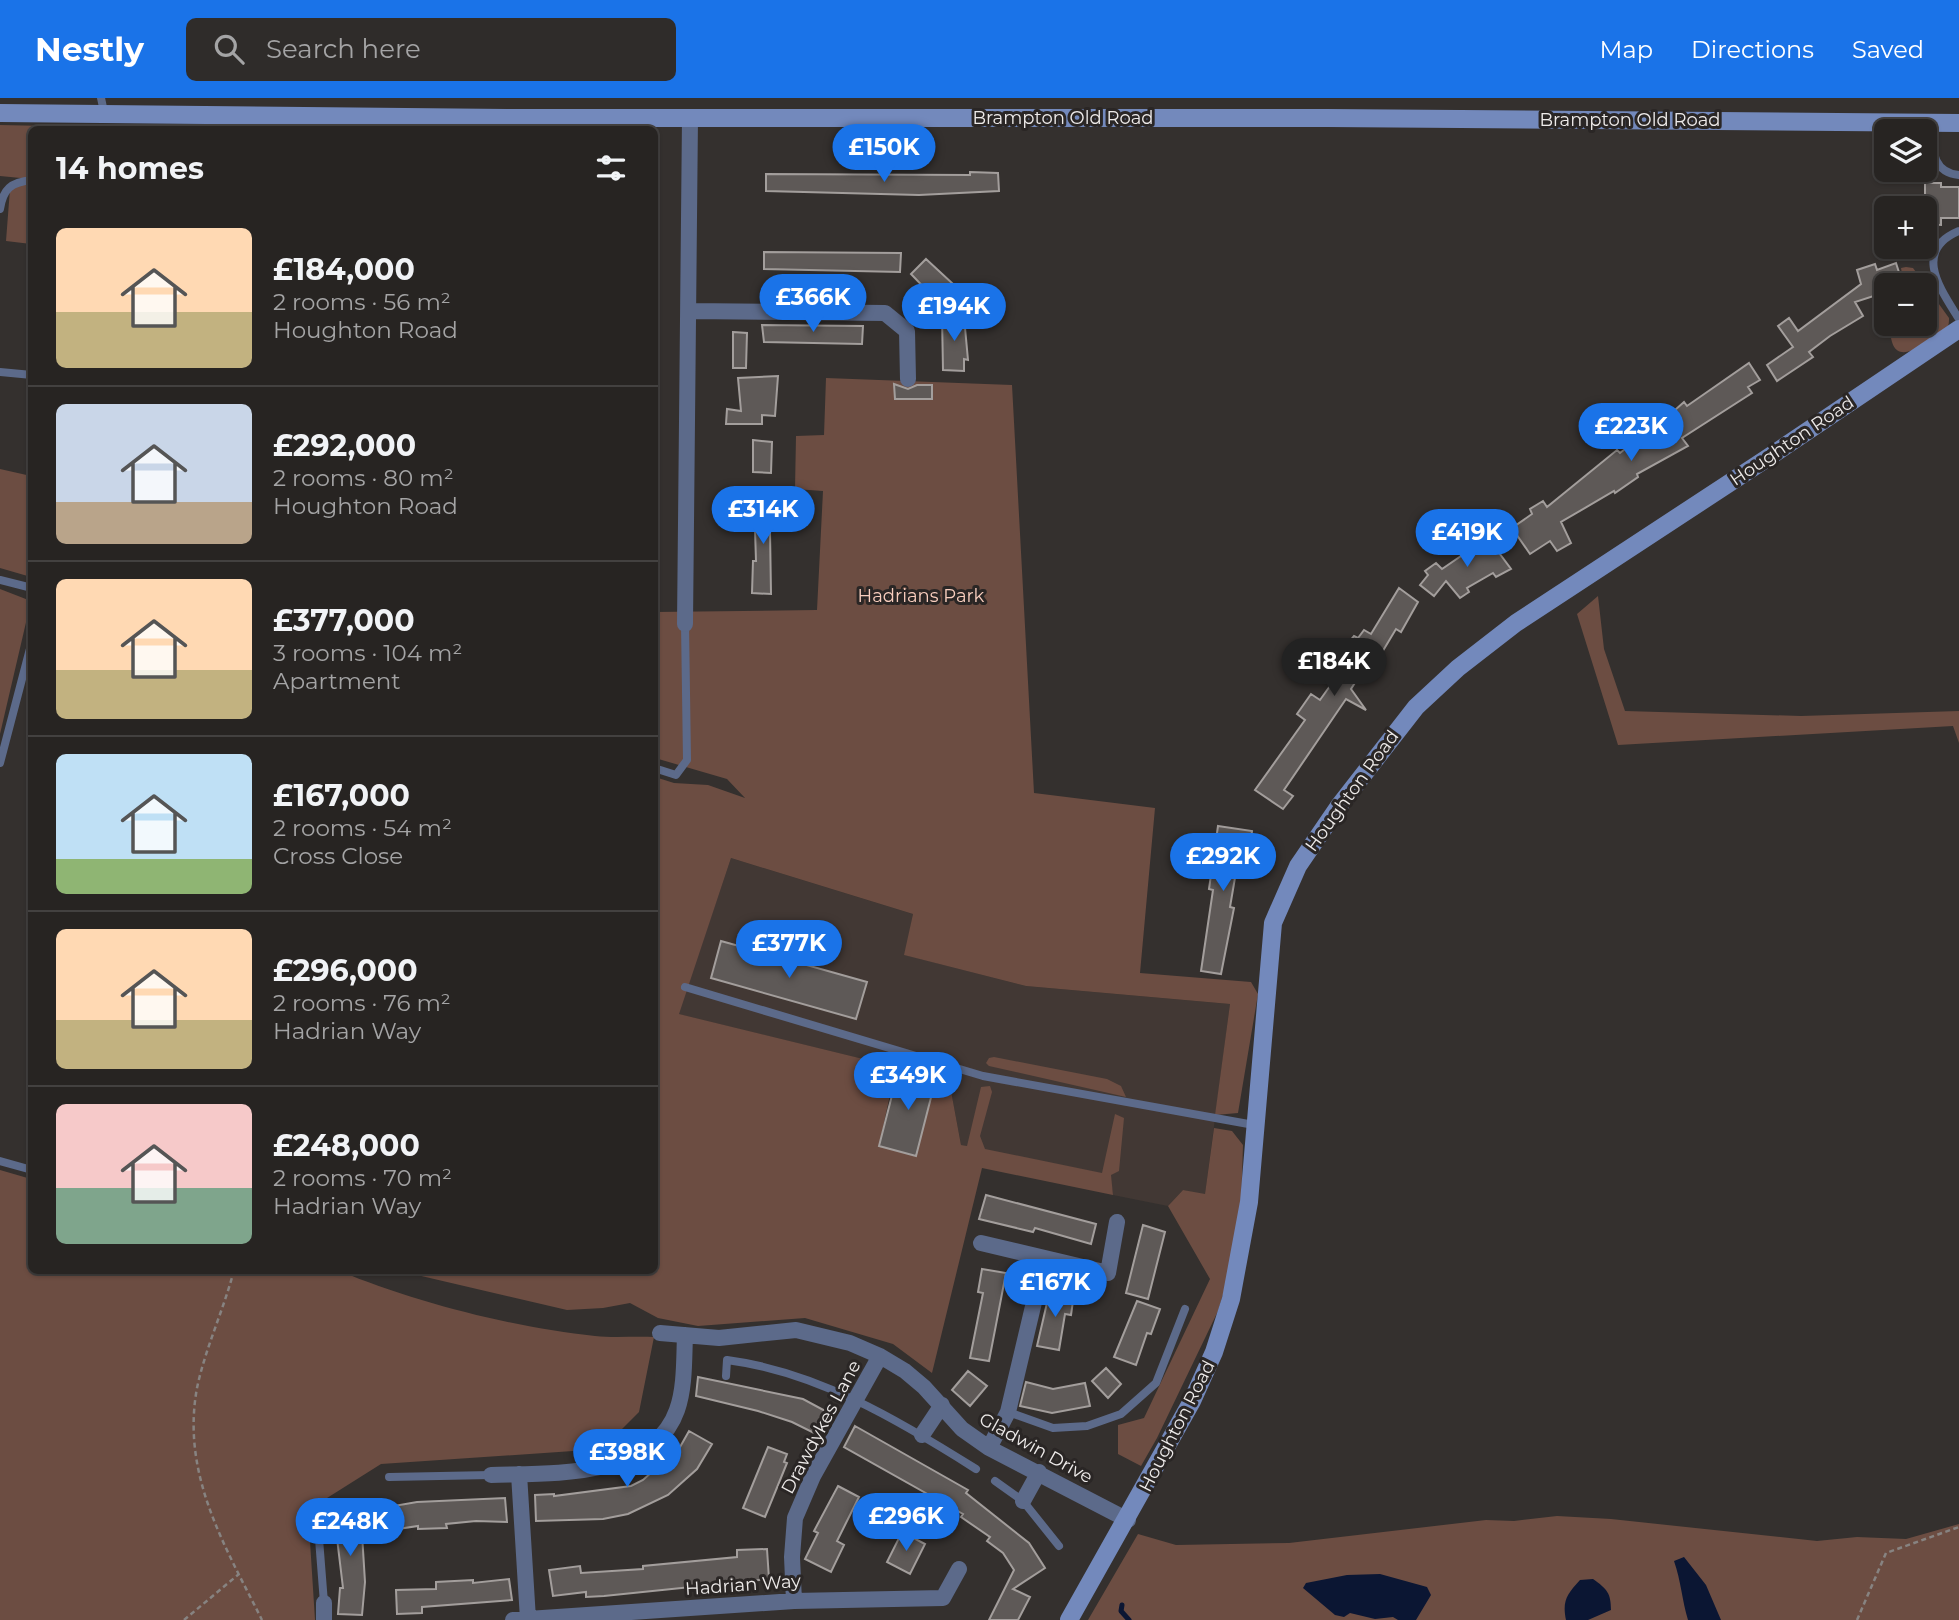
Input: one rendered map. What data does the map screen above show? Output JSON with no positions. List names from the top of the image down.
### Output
{
  "streets": {
    "main road": ["Brampton Old Road", "Houghton Road"],
    "street": ["Drawdykes Lane", "Gladwin Drive", "Hadrian Way"]
  },
  "crossings": [
    ["Houghton Road", "Gladwin Drive"],
    ["Drawdykes Lane", "Gladwin Drive"],
    ["Drawdykes Lane", "Hadrian Way"]
  ],
  "parks": ["Hadrians Park"],
  "page": {
    "header": "Nestly",
    "search": "Search here",
    "nav": ["Map", "Directions", "Saved"],
    "map_buttons": ["+", "−"],
    "price": [
      "£150K",
      "£366K",
      "£194K",
      "£223K",
      "£314K",
      "£419K",
      "£184K",
      "£292K",
      "£377K",
      "£349K",
      "£167K",
      "£398K",
      "£296K",
      "£248K"
    ],
    "heading": "14 homes",
    "list": [
      {
        "name": "£184,000",
        "note": "2 rooms · 56 m² · Houghton Road"
      },
      {
        "name": "£292,000",
        "note": "2 rooms · 80 m² · Houghton Road"
      },
      {
        "name": "£377,000",
        "note": "3 rooms · 104 m² · Apartment"
      },
      {
        "name": "£167,000",
        "note": "2 rooms · 54 m² · Cross Close"
      },
      {
        "name": "£296,000",
        "note": "2 rooms · 76 m² · Hadrian Way"
      },
      {
        "name": "£248,000",
        "note": "2 rooms · 70 m² · Hadrian Way"
      }
    ]
  }
}
